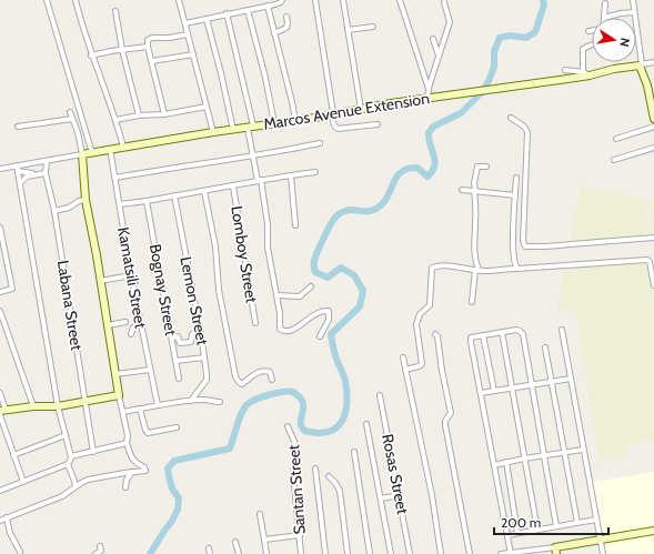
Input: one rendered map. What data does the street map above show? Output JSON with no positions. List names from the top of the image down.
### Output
{
  "streets": {
    "street": [
      "Marcos Avenue Extension",
      "Lomboy Street",
      "Kamatsili Street",
      "Bognay Street",
      "Lemon Street",
      "Labana Street",
      "Rosas Street",
      "Santan Street"
    ]
  },
  "crossings": [
    ["Marcos Avenue Extension", "Kamatsili Street"],
    ["Marcos Avenue Extension", "Labana Street"]
  ],
  "scale_bar": "200 m",
  "north": "right"
}
